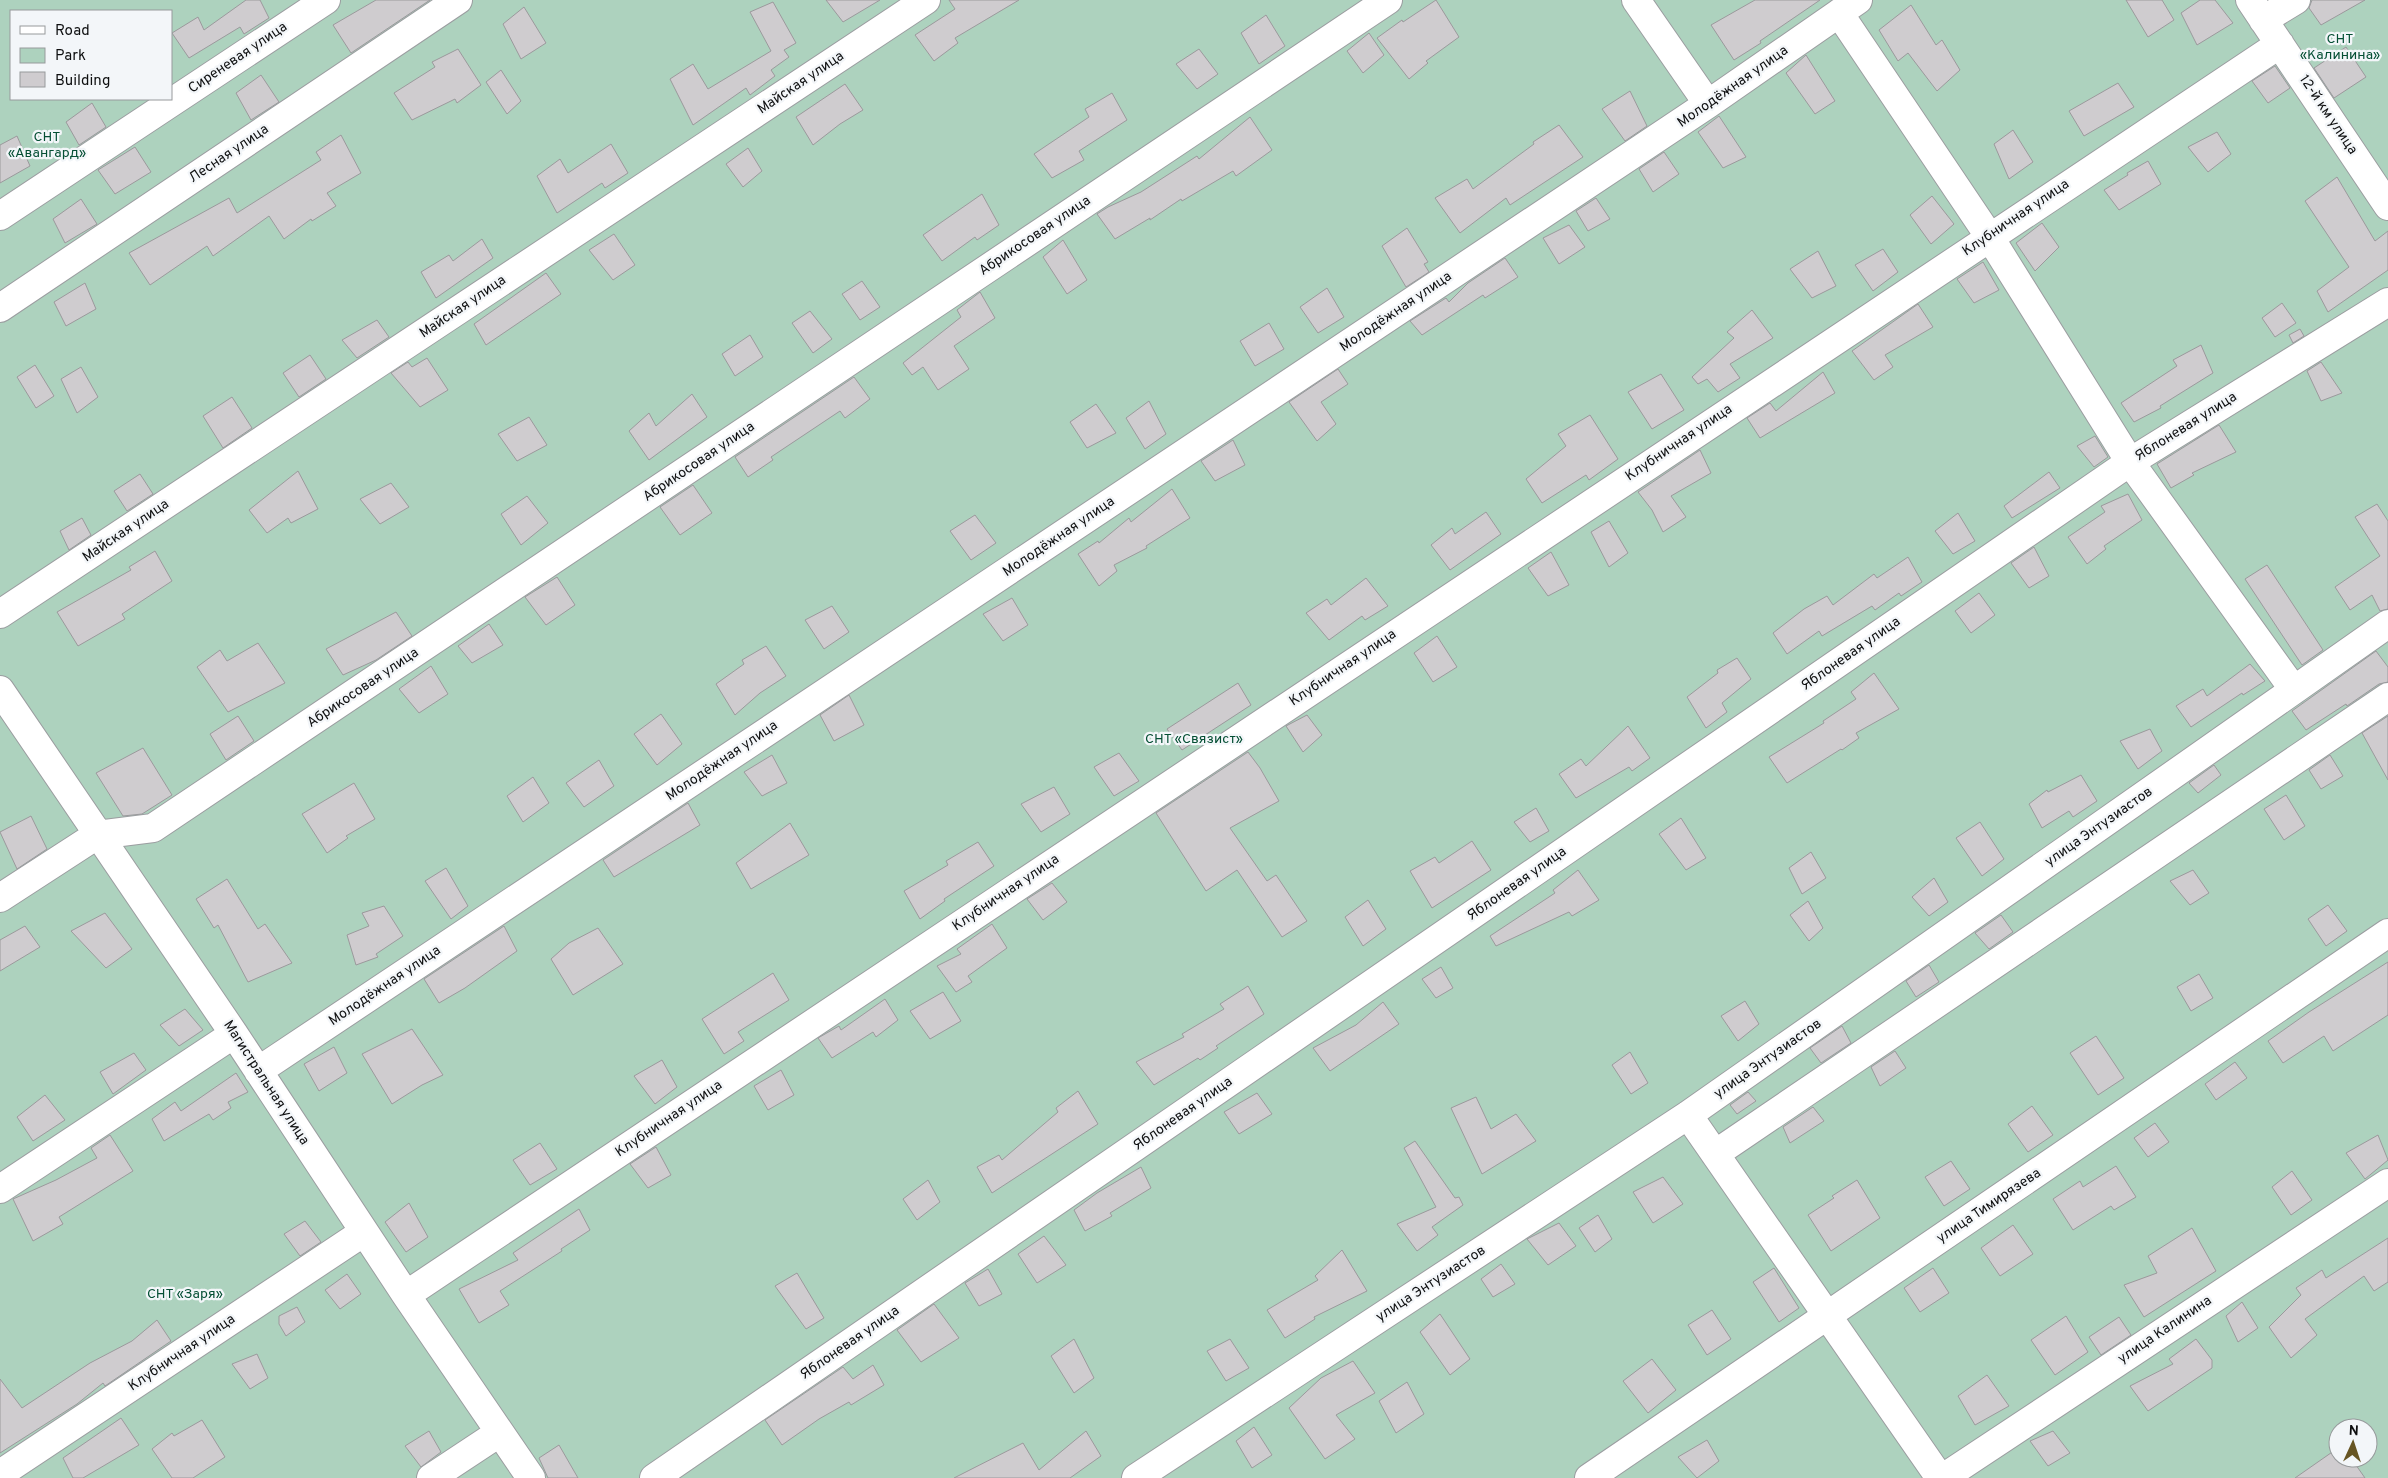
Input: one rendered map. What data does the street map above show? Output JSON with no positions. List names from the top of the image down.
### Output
{
  "streets": {
    "street": [
      "Сиреневая улица",
      "Майская улица",
      "Молодёжная улица",
      "12-й км улица",
      "Лесная улица",
      "Клубничная улица",
      "Абрикосовая улица",
      "Яблоневая улица",
      "улица Энтузиастов",
      "Магистральная улица",
      "улица Тимирязева",
      "улица Калинина"
    ]
  },
  "crossings": [
    ["Молодёжная улица", "Магистральная улица"],
    ["12-й км улица", "Клубничная улица"],
    ["Клубничная улица", "Магистральная улица"],
    ["Абрикосовая улица", "Магистральная улица"]
  ],
  "parks": [
    "СНТ «Калинина»",
    "СНТ «Авангард»",
    "СНТ «Связист»",
    "СНТ «Заря»"
  ],
  "legend": ["Road", "Park", "Building"],
  "north": "top"
}
